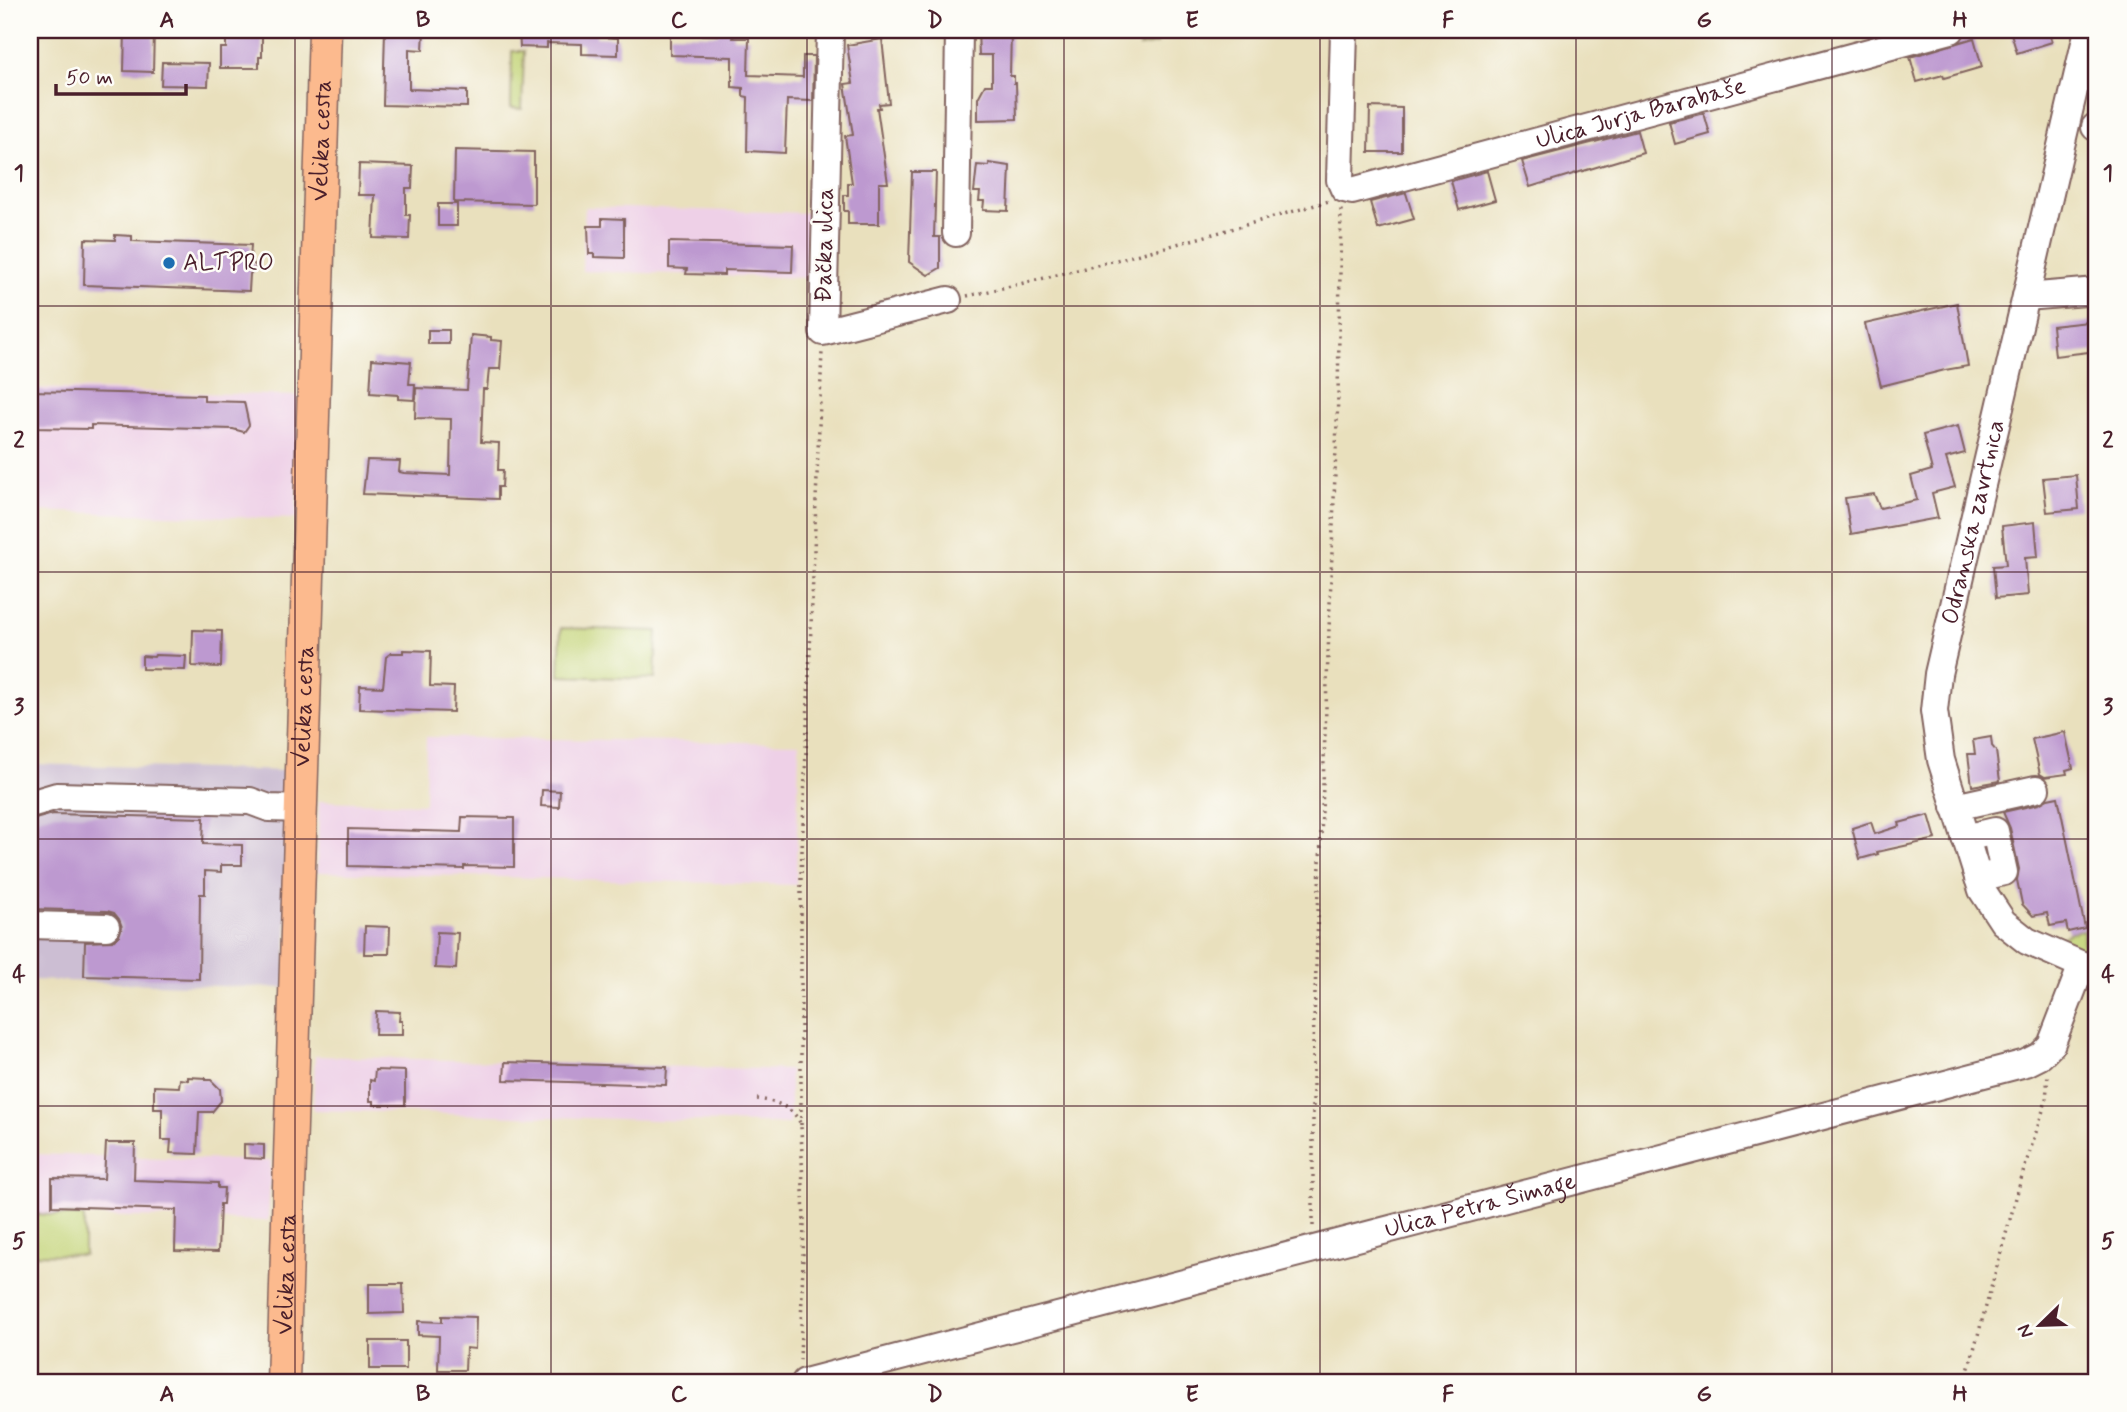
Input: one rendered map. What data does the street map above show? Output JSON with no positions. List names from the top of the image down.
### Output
{
  "streets": {
    "main road": ["Velika cesta"],
    "street": [
      "Ulica Jurja Barabaše",
      "Đačka ulica",
      "Odranska zavrtnica",
      "Ulica Petra Šimage"
    ]
  },
  "places": ["ALTPRO"],
  "scale_bar": "50 m",
  "north": "bottom left",
  "grid": {
    "columns": [
      "A",
      "B",
      "C",
      "D",
      "E",
      "F",
      "G",
      "H"
    ],
    "rows": [
      "1",
      "2",
      "3",
      "4",
      "5"
    ]
  }
}
